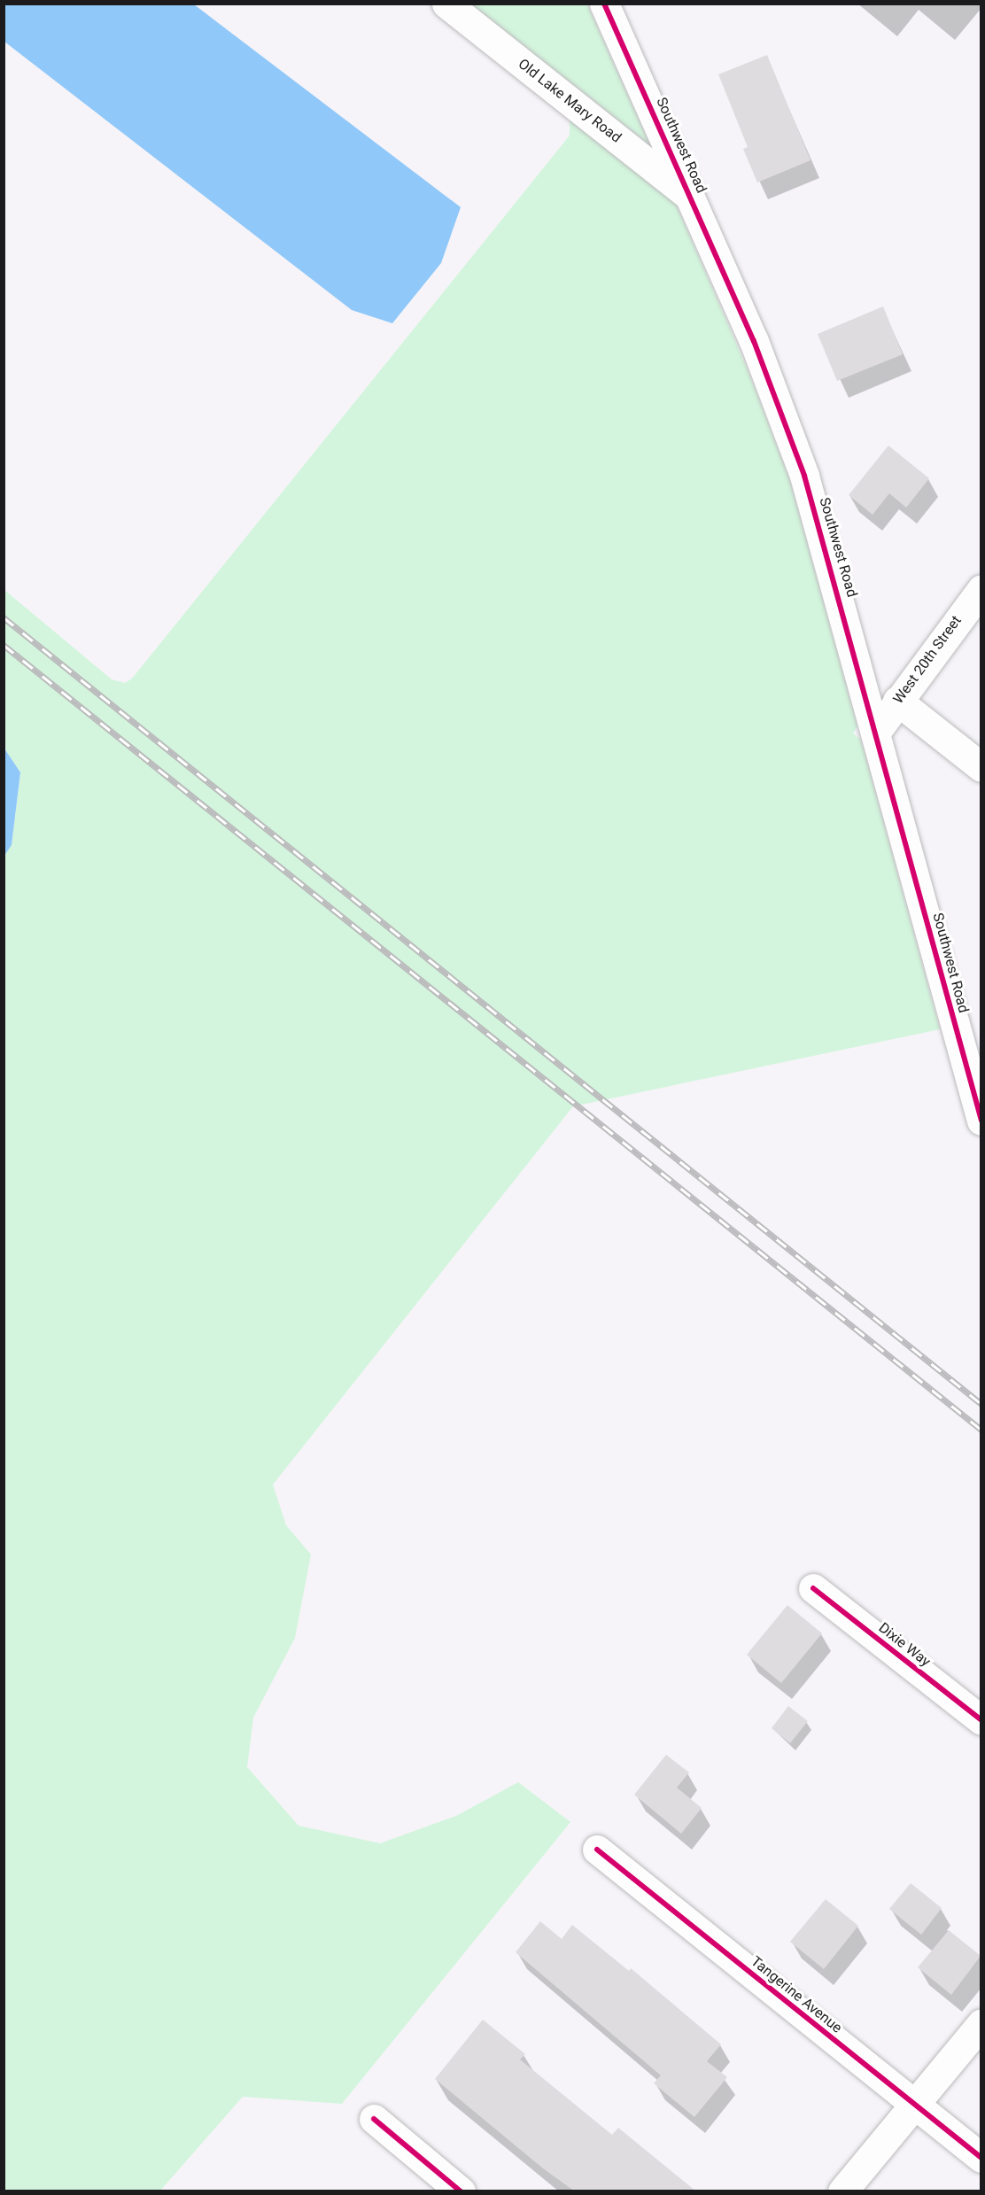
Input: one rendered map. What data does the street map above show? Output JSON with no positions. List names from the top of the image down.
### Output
{
  "streets": {
    "street": [
      "Old Lake Mary Road",
      "Southwest Road",
      "West 20th Street",
      "Dixie Way",
      "Tangerine Avenue"
    ]
  },
  "crossings": [
    ["Old Lake Mary Road", "Southwest Road"],
    ["Southwest Road", "West 20th Street"]
  ]
}
